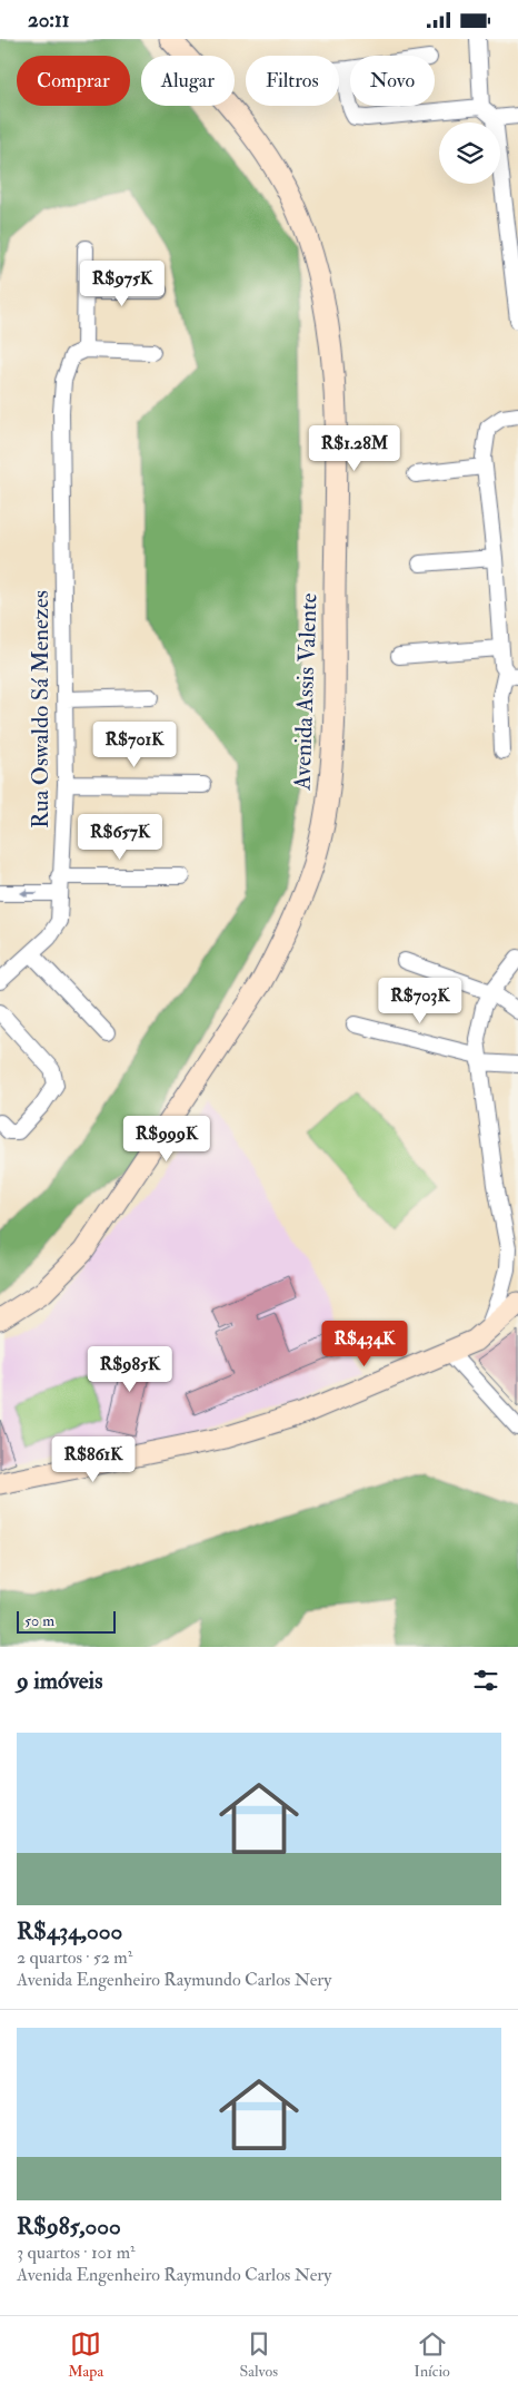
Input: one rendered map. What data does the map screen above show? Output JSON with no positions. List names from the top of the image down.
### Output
{
  "streets": {
    "main road": ["Avenida Assis Valente"],
    "street": ["Rua Oswaldo Sá Menezes"]
  },
  "scale_bar": "50 m",
  "page": {
    "status": "20:11",
    "chip": [
      "Comprar",
      "Alugar",
      "Filtros",
      "Novo"
    ],
    "price": [
      "R$975K",
      "R$1.28M",
      "R$701K",
      "R$657K",
      "R$703K",
      "R$999K",
      "R$434K",
      "R$985K",
      "R$861K"
    ],
    "scale": "50 m",
    "heading": "9 imóveis",
    "list": [
      {
        "name": "R$434,000",
        "note": "2 quartos · 52 m² · Avenida Engenheiro Raymundo Carlos Nery"
      },
      {
        "name": "R$985,000",
        "note": "3 quartos · 101 m² · Avenida Engenheiro Raymundo Carlos Nery"
      }
    ],
    "tabs": ["Mapa", "Salvos", "Início"]
  }
}
